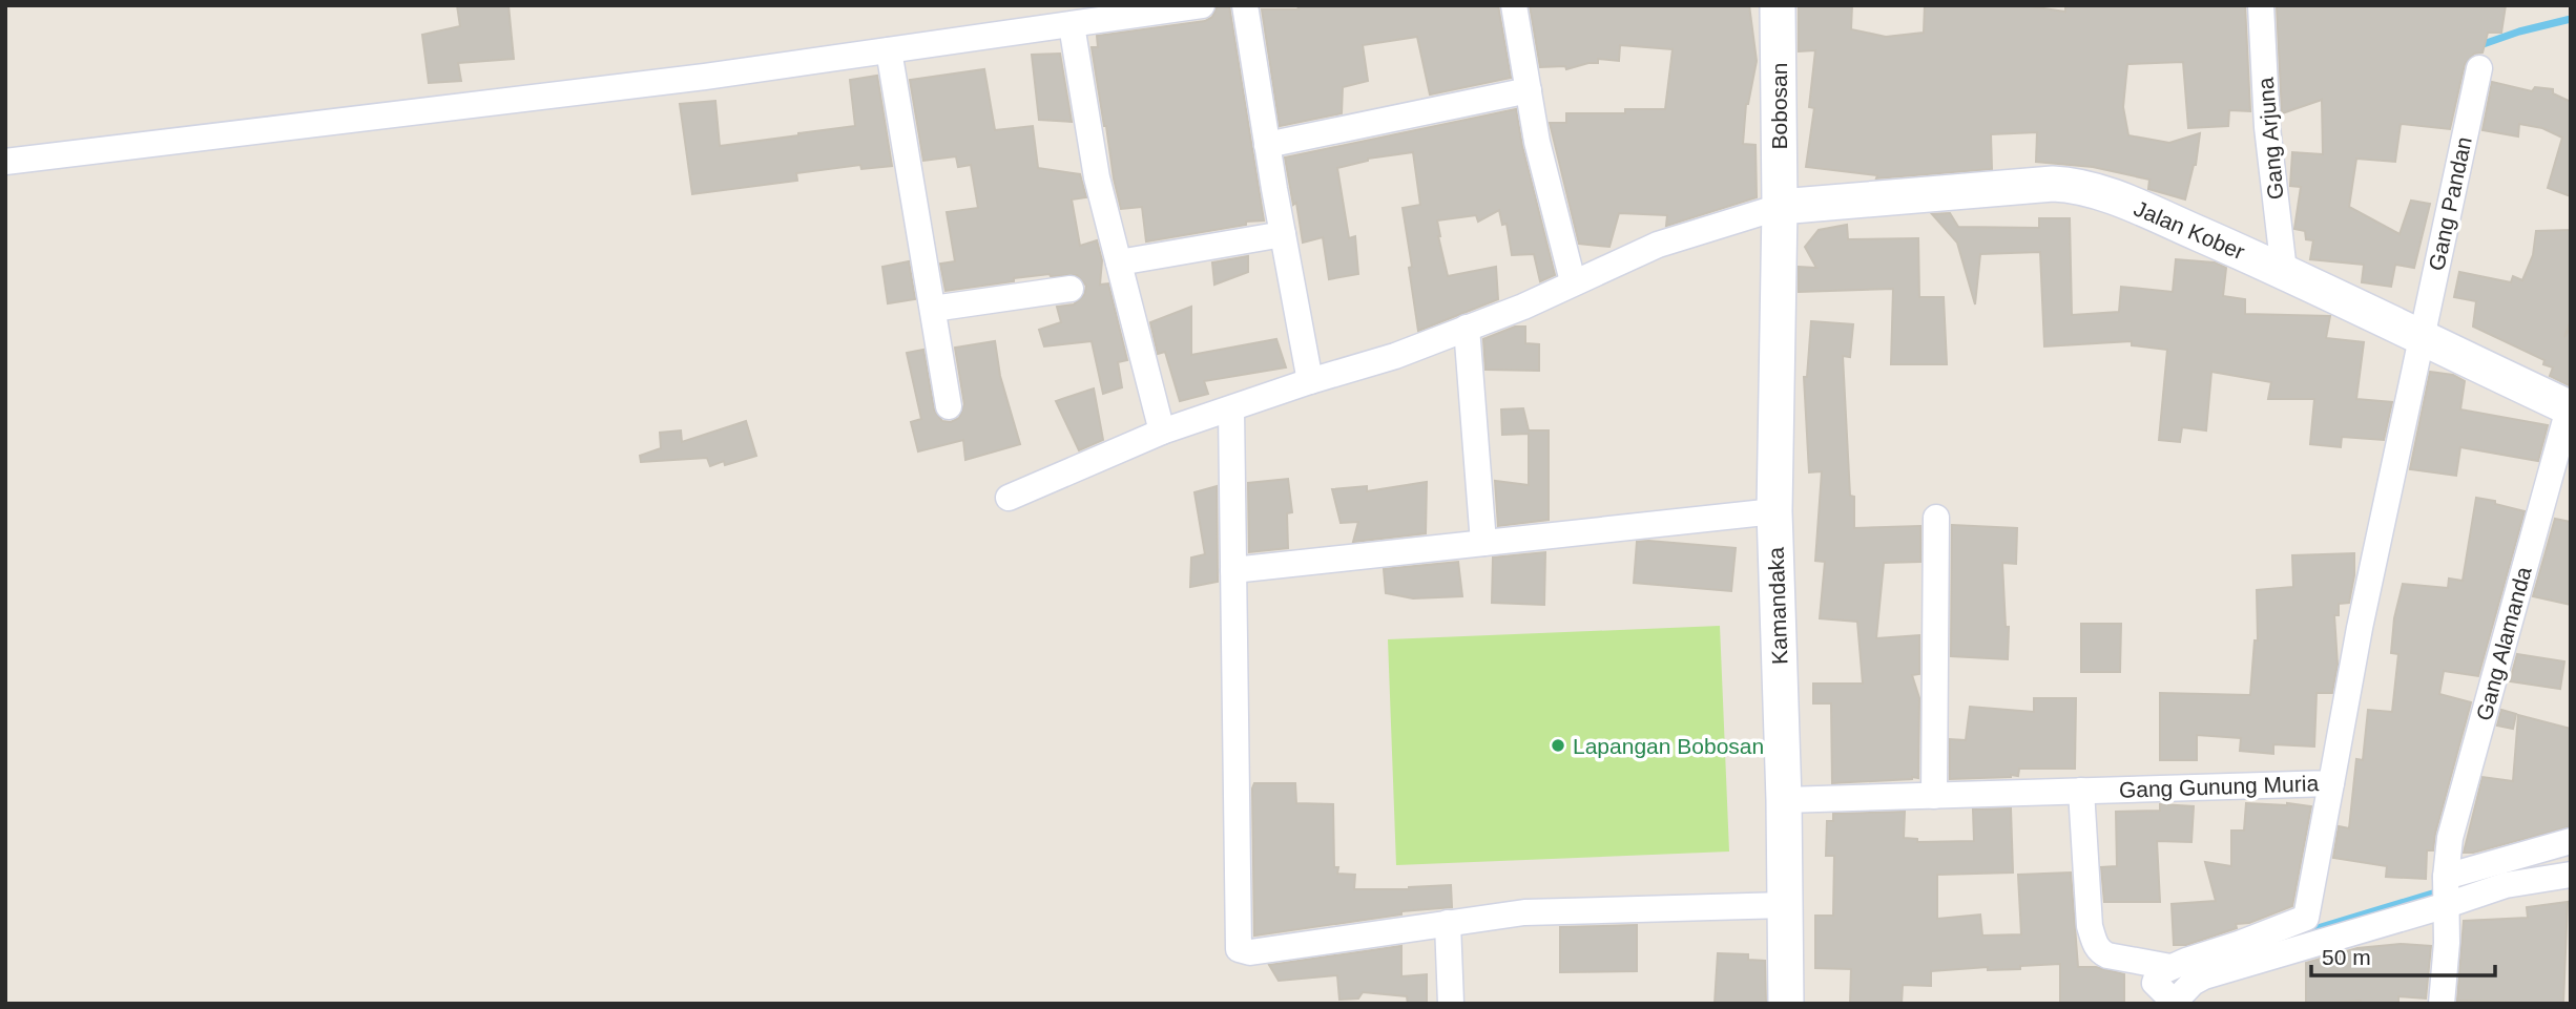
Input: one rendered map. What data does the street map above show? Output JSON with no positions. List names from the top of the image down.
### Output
{
  "streets": {
    "street": [
      "Bobosan",
      "Gang Arjuna",
      "Gang Pandan",
      "Jalan Kober",
      "Kamandaka",
      "Gang Alamanda",
      "Gang Gunung Muria"
    ]
  },
  "crossings": [
    ["Bobosan", "Jalan Kober"],
    ["Bobosan", "Kamandaka"],
    ["Gang Arjuna", "Jalan Kober"],
    ["Gang Pandan", "Jalan Kober"],
    ["Gang Pandan", "Gang Gunung Muria"],
    ["Jalan Kober", "Kamandaka"],
    ["Jalan Kober", "Gang Alamanda"],
    ["Jalan Kober", "Gang Gunung Muria"],
    ["Kamandaka", "Gang Gunung Muria"]
  ],
  "places": ["Lapangan Bobosan"],
  "scale_bar": "50 m"
}
